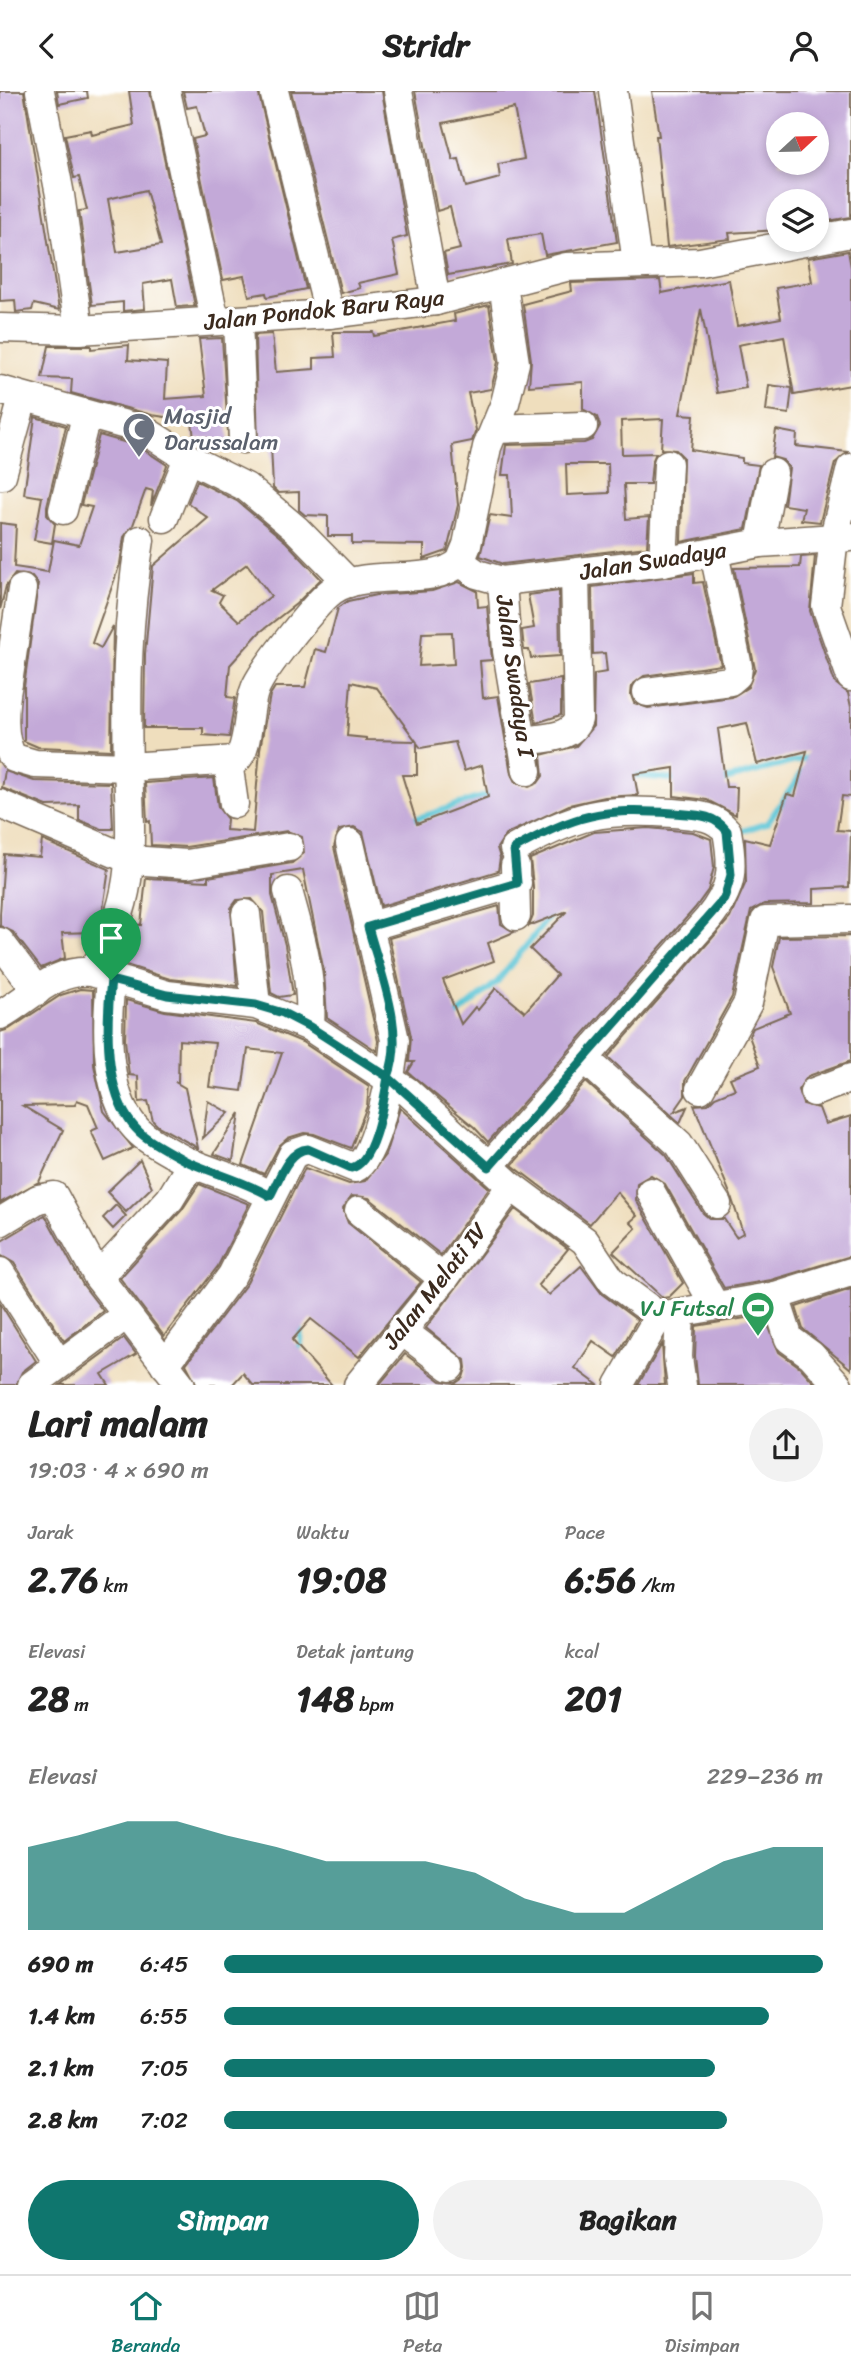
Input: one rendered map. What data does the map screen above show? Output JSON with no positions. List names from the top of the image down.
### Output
{
  "streets": {
    "street": [
      "Jalan Pondok Baru Raya",
      "Jalan Swadaya",
      "Jalan Swadaya I",
      "Jalan Melati IV"
    ]
  },
  "crossings": [
    ["Jalan Swadaya", "Jalan Swadaya I"]
  ],
  "places": {
    "mosque": ["Masjid Darussalam"],
    "sports": ["VJ Futsal"]
  },
  "north": "right",
  "page": {
    "header": "Stridr",
    "heading": ["Lari malam", "19:03 · 4 × 690 m"],
    "stats": [
      ["Jarak", "2.76 km"],
      ["Waktu", "19:08"],
      ["Pace", "6:56 /km"],
      ["Elevasi", "28 m"],
      ["Detak jantung", "148 bpm"],
      ["kcal", "201"]
    ],
    "chart": ["Elevasi", "229–236 m"],
    "list": [
      {
        "name": "690 m",
        "note": "6:45"
      },
      {
        "name": "1.4 km",
        "note": "6:55"
      },
      {
        "name": "2.1 km",
        "note": "7:05"
      },
      {
        "name": "2.8 km",
        "note": "7:02"
      }
    ],
    "buttons": ["Simpan", "Bagikan"],
    "tabs": ["Beranda", "Peta", "Disimpan"]
  }
}
